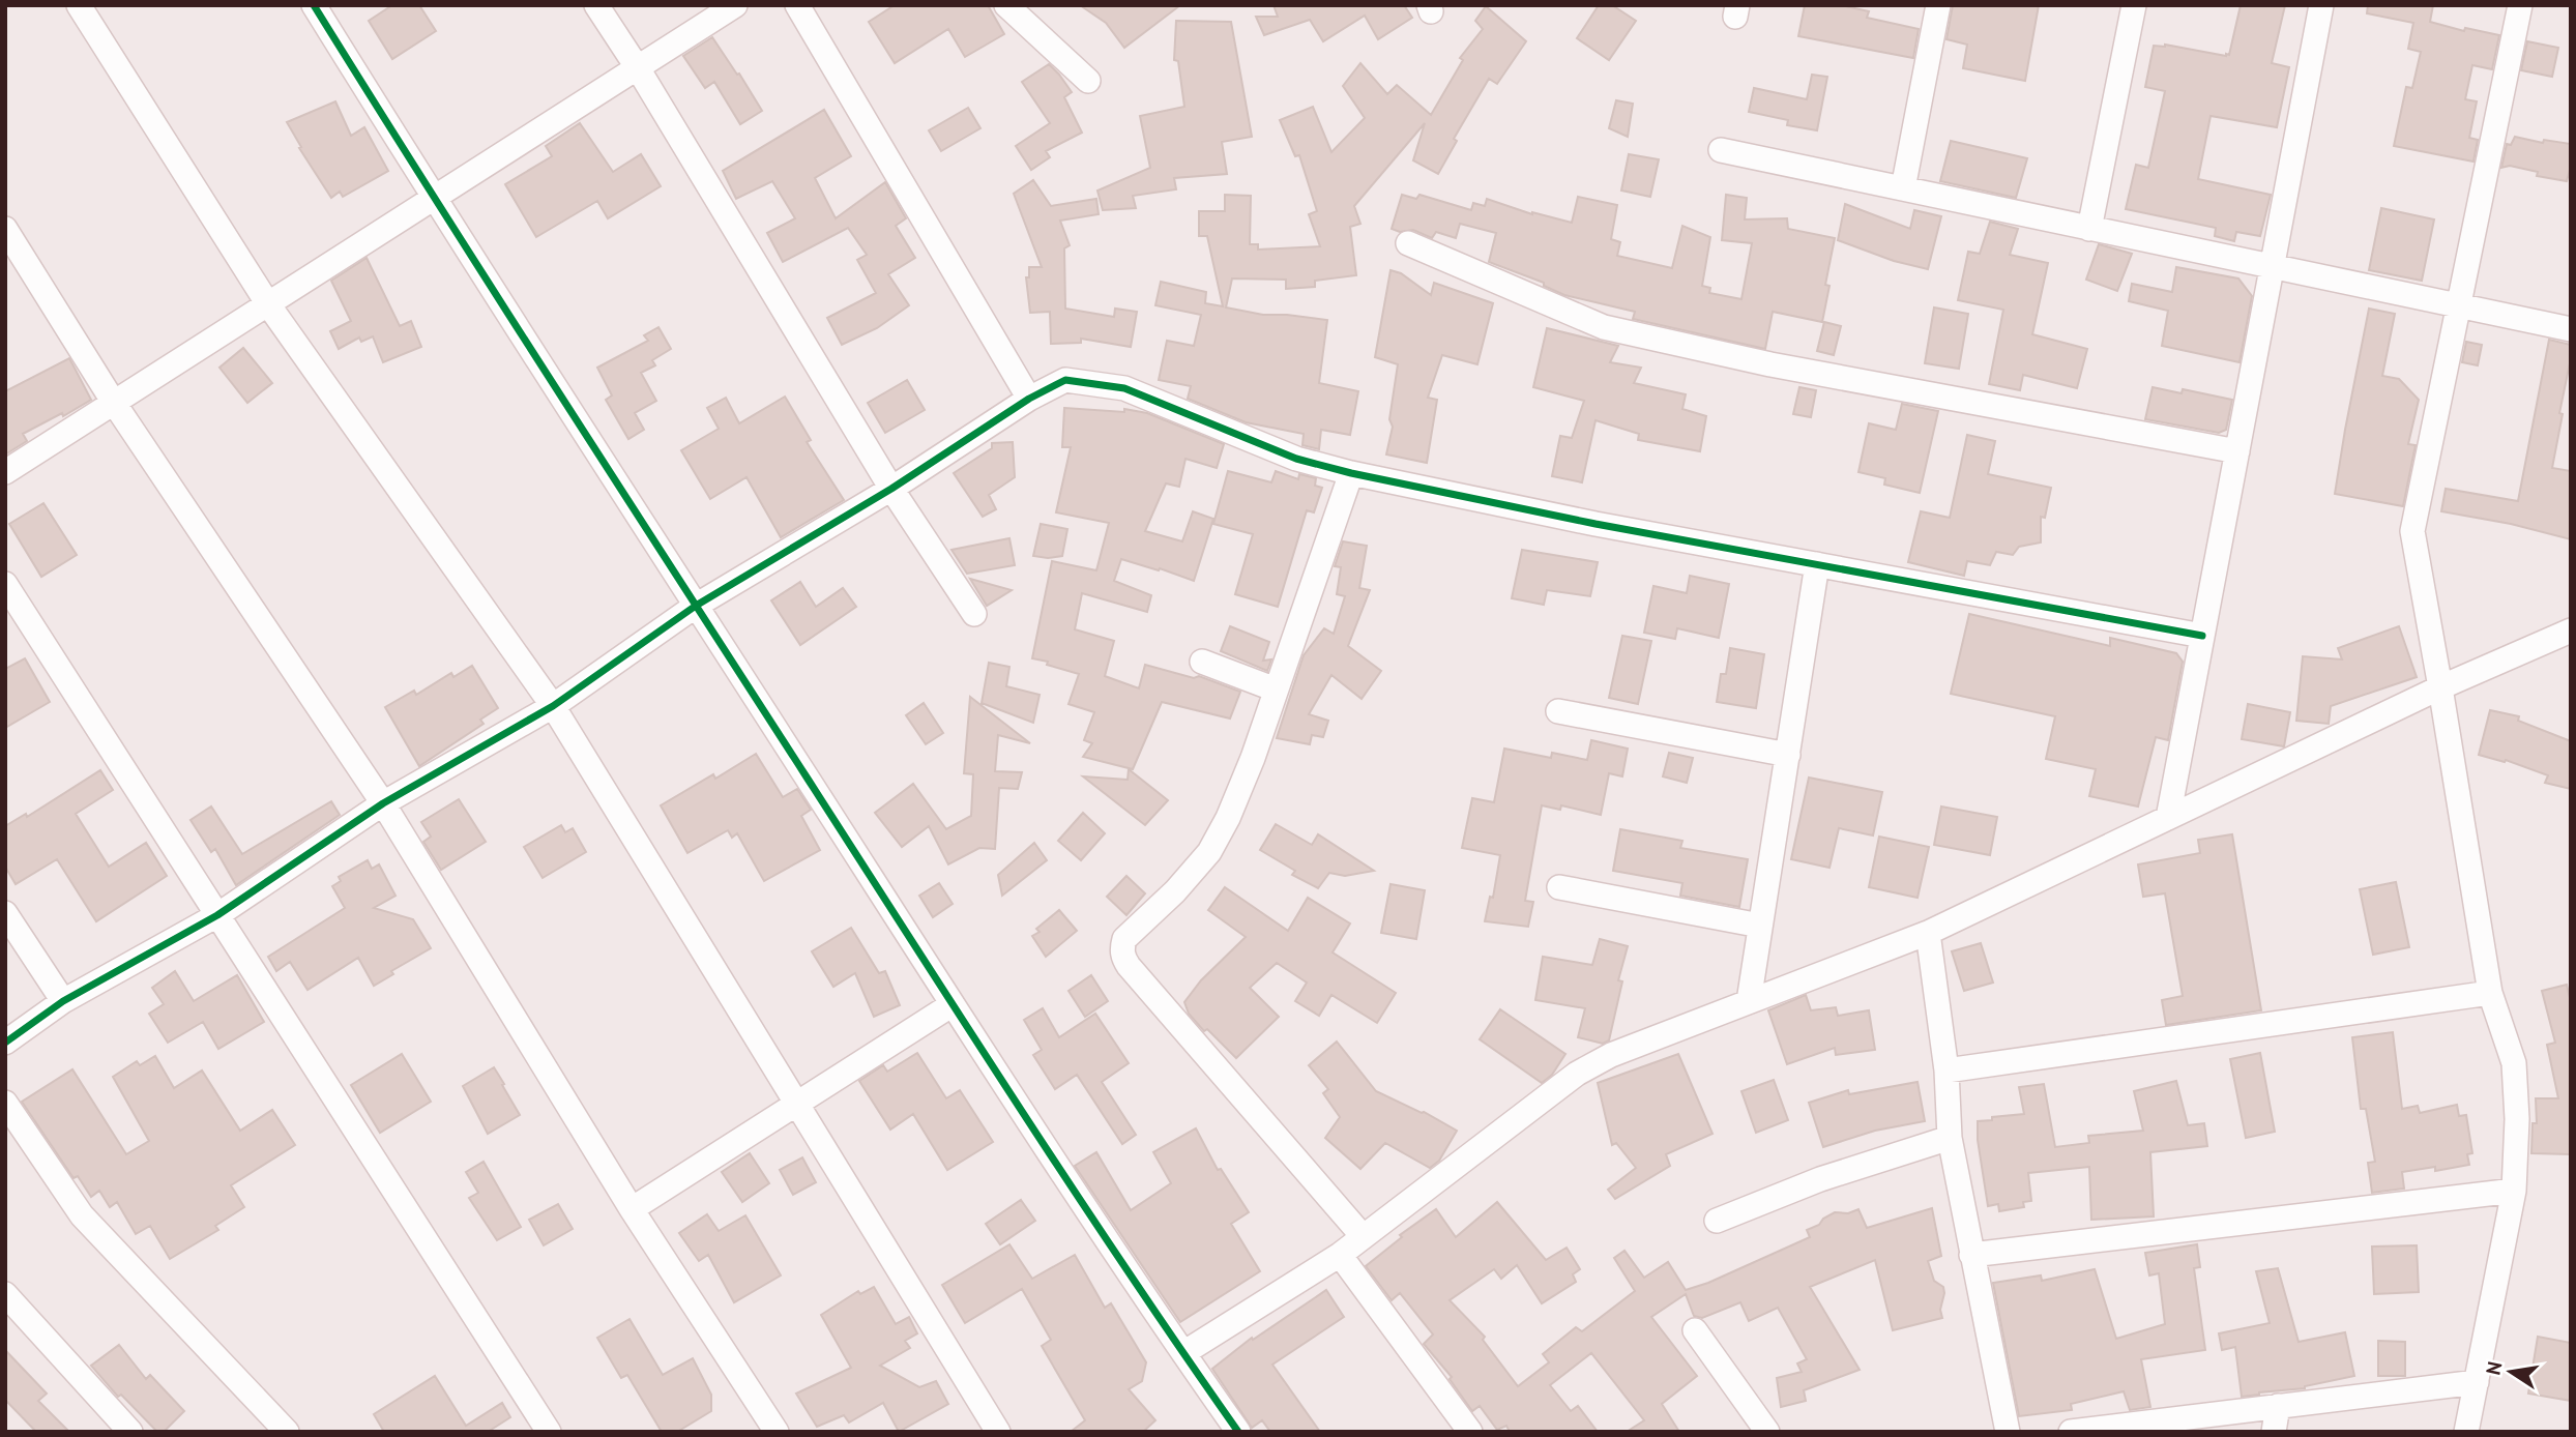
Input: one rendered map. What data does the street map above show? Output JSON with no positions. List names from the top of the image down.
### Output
{
  "north": "left"
}
